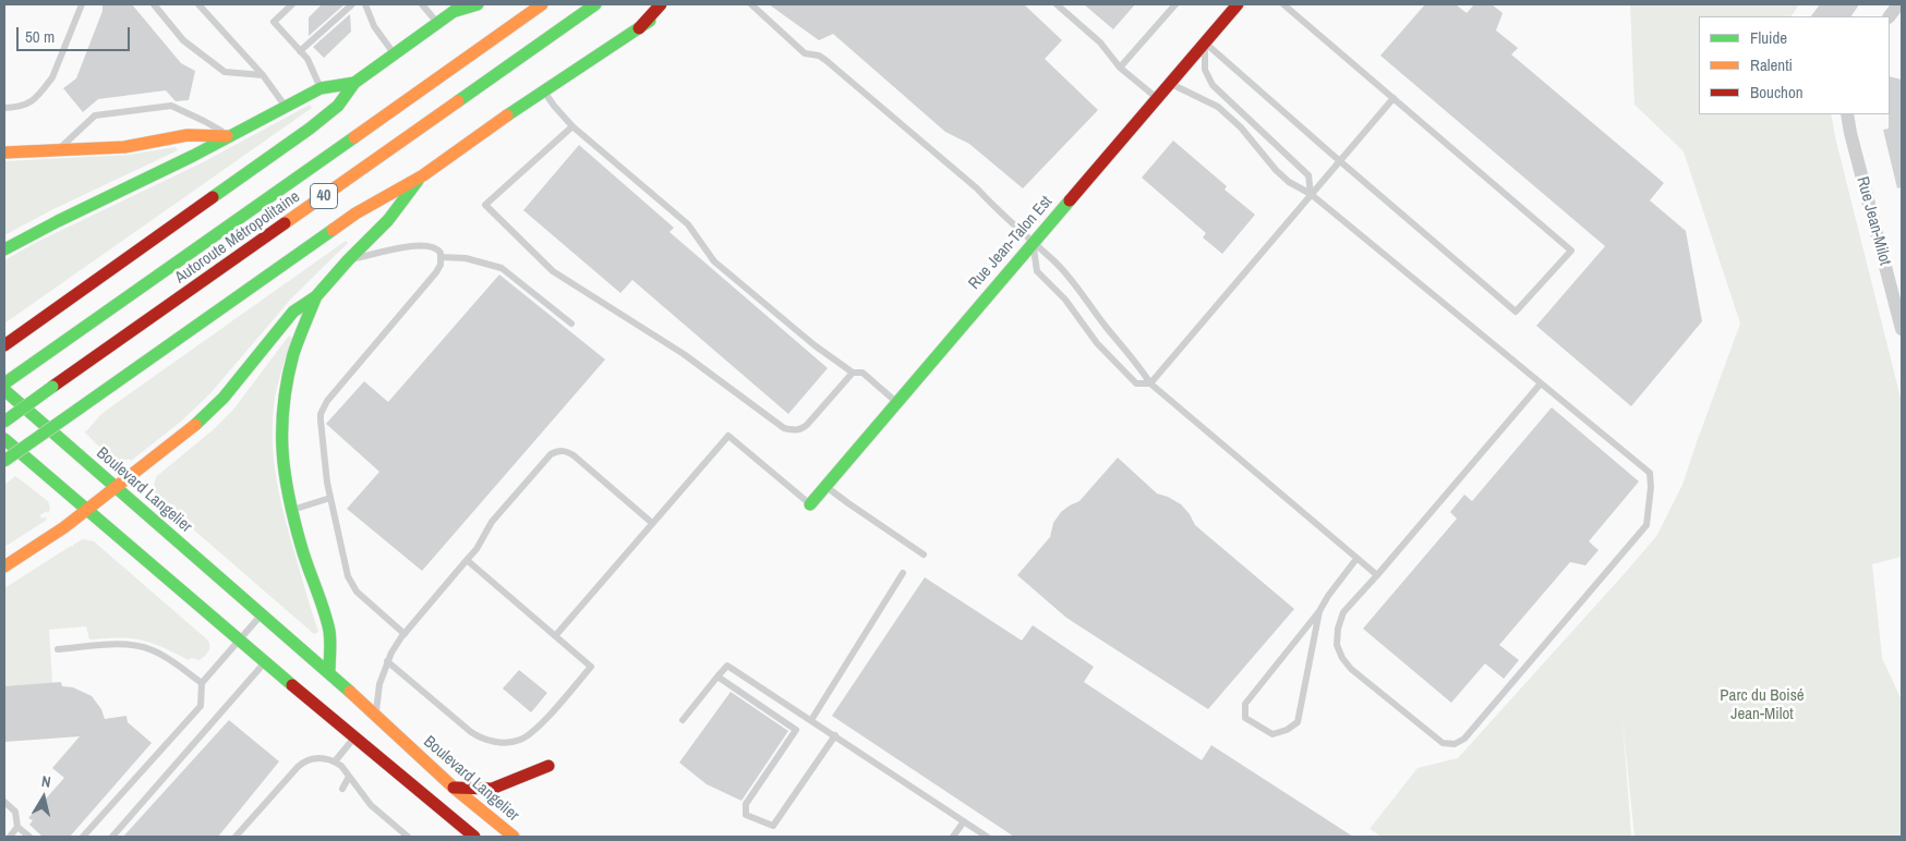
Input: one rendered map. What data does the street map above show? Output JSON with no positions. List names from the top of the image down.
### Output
{
  "streets": {
    "main road": [
      "40",
      "Autoroute Métropolitaine",
      "Rue Jean-Talon Est",
      "Boulevard Langelier"
    ],
    "street": ["Rue Jean-Milot"]
  },
  "parks": ["Parc du Boisé Jean-Milot"],
  "legend": ["Fluide", "Ralenti", "Bouchon"],
  "scale_bar": "50 m",
  "north": "top"
}
